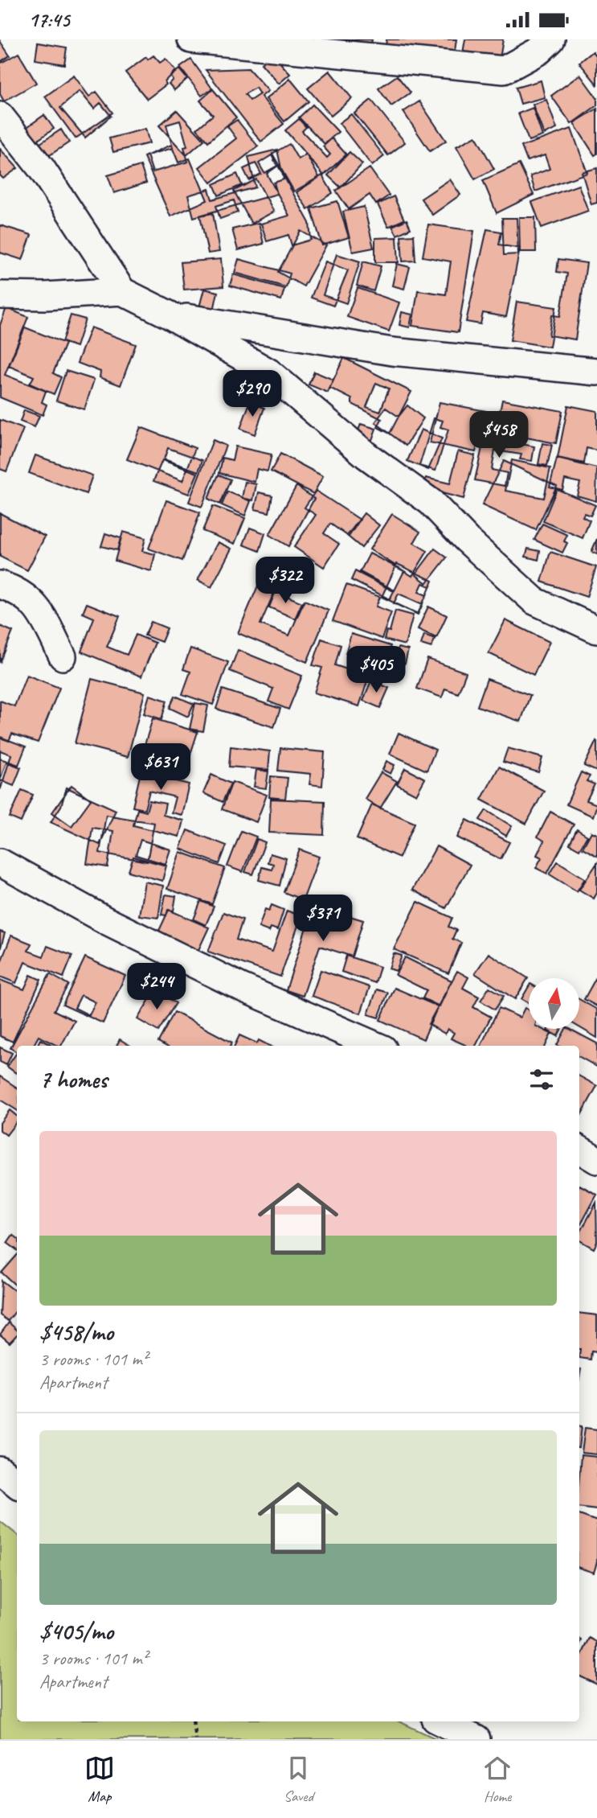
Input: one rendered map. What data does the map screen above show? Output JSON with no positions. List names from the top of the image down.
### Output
{
  "north": "top",
  "page": {
    "status": "17:45",
    "price": [
      "$290",
      "$458",
      "$322",
      "$405",
      "$631",
      "$371",
      "$244"
    ],
    "heading": "7 homes",
    "list": [
      {
        "name": "$458/mo",
        "note": "3 rooms · 101 m² · Apartment"
      },
      {
        "name": "$405/mo",
        "note": "3 rooms · 101 m² · Apartment"
      }
    ],
    "tabs": ["Map", "Saved", "Home"]
  }
}
